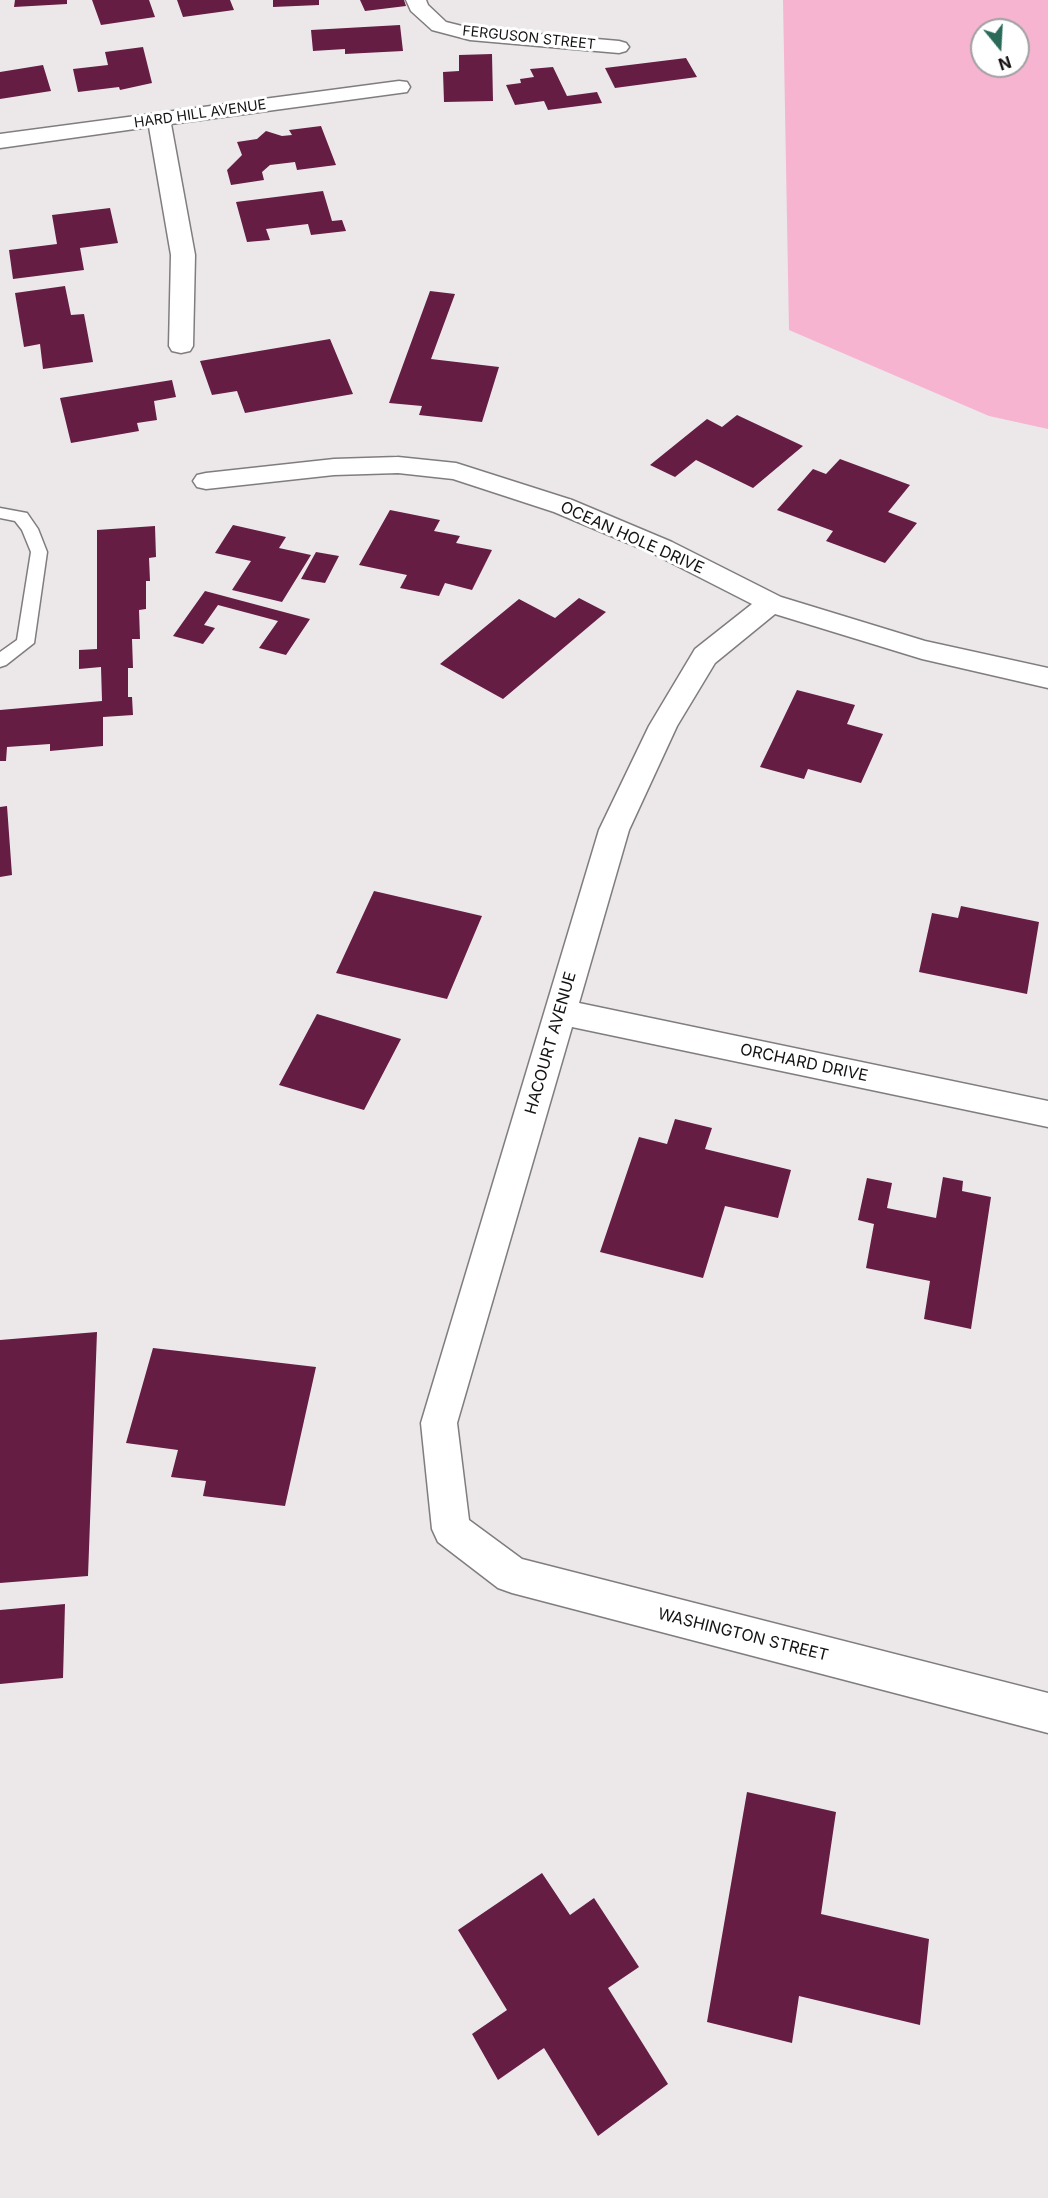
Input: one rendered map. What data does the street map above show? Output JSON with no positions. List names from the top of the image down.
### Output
{
  "streets": {
    "street": [
      "FERGUSON STREET",
      "HARD HILL AVENUE",
      "OCEAN HOLE DRIVE",
      "HACOURT AVENUE",
      "ORCHARD DRIVE",
      "WASHINGTON STREET"
    ]
  },
  "crossings": [
    ["OCEAN HOLE DRIVE", "HACOURT AVENUE"],
    ["HACOURT AVENUE", "ORCHARD DRIVE"],
    ["HACOURT AVENUE", "WASHINGTON STREET"]
  ],
  "north": "bottom"
}
